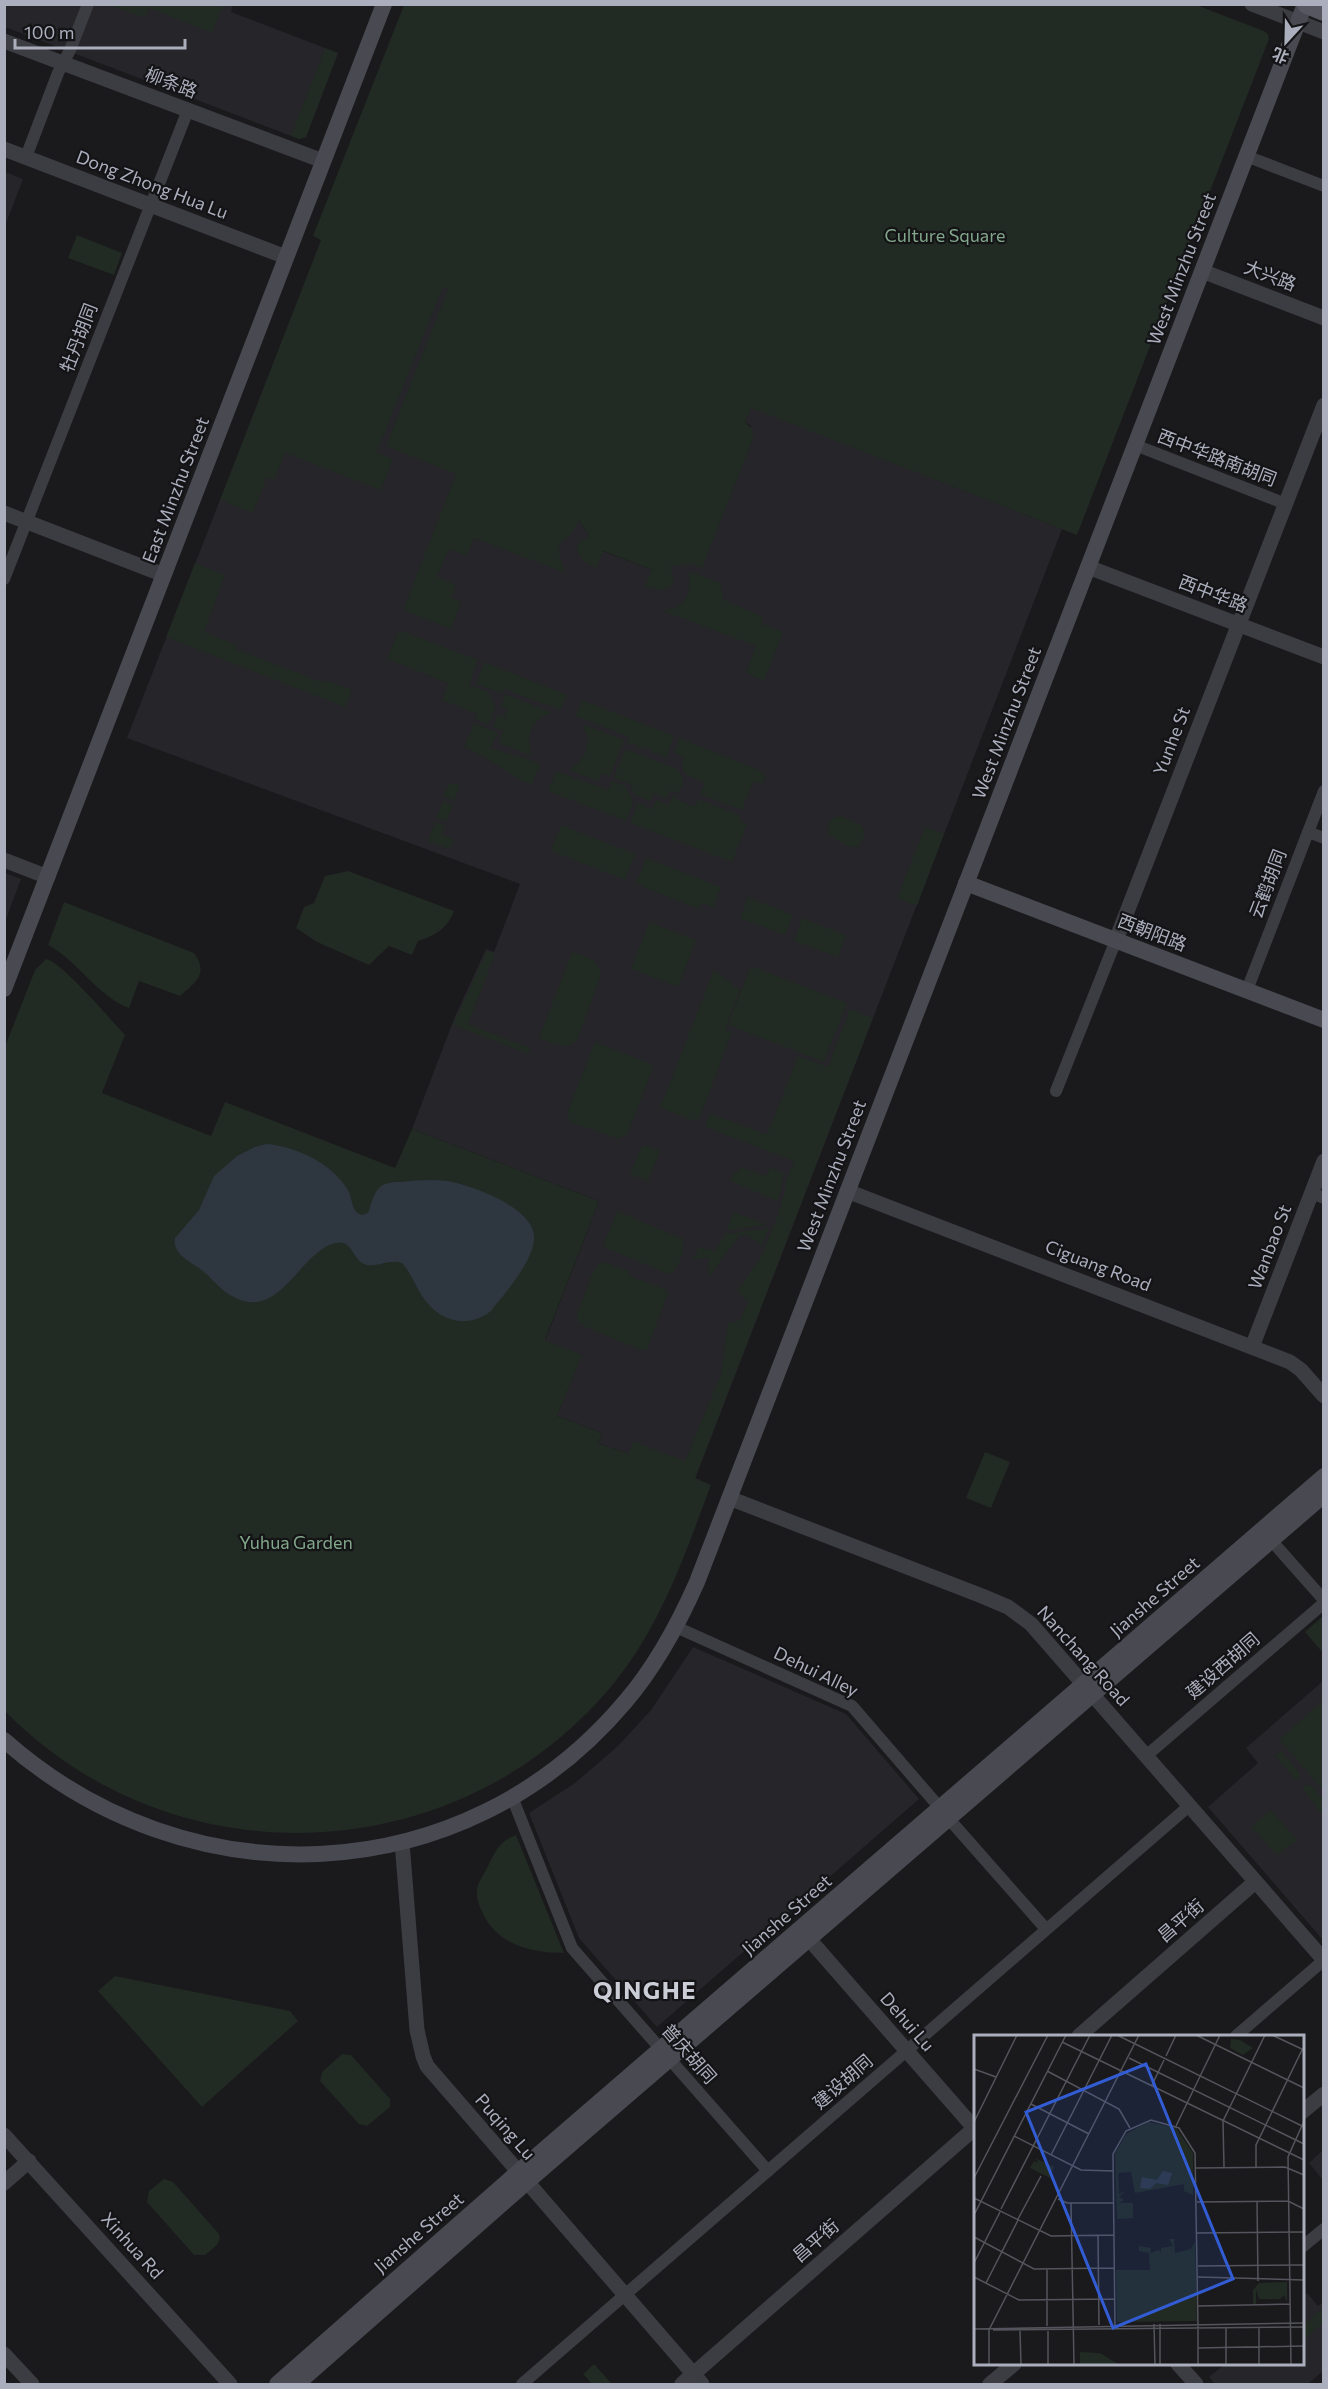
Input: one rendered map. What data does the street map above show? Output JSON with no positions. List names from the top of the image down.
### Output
{
  "streets": {
    "main road": [
      "West Minzhu Street",
      "East Minzhu Street",
      "西朝阳路",
      "Jianshe Street"
    ],
    "street": [
      "柳条路",
      "Dong Zhong Hua Lu",
      "大兴路",
      "牡丹胡同",
      "西中华路南胡同",
      "西中华路",
      "Yunhe St",
      "云鹤胡同",
      "Wanbao St",
      "Ciguang Road",
      "Nanchang Road",
      "建设西胡同",
      "Dehui Alley",
      "昌平街",
      "Dehui Lu",
      "普庆胡同",
      "建设胡同",
      "Puqing Lu",
      "Xinhua Rd"
    ]
  },
  "crossings": [
    ["柳条路", "牡丹胡同"],
    ["柳条路", "East Minzhu Street"],
    ["Dong Zhong Hua Lu", "牡丹胡同"],
    ["Dong Zhong Hua Lu", "East Minzhu Street"],
    ["West Minzhu Street", "大兴路"],
    ["West Minzhu Street", "西中华路南胡同"],
    ["West Minzhu Street", "西中华路"],
    ["West Minzhu Street", "西朝阳路"],
    ["West Minzhu Street", "Ciguang Road"],
    ["West Minzhu Street", "Nanchang Road"],
    ["West Minzhu Street", "Dehui Alley"],
    ["West Minzhu Street", "普庆胡同"],
    ["West Minzhu Street", "Puqing Lu"],
    ["西中华路南胡同", "Yunhe St"],
    ["西中华路", "Yunhe St"],
    ["Yunhe St", "西朝阳路"],
    ["云鹤胡同", "西朝阳路"],
    ["Wanbao St", "Ciguang Road"],
    ["Jianshe Street", "Nanchang Road"],
    ["Jianshe Street", "Dehui Alley"],
    ["Jianshe Street", "Dehui Lu"],
    ["Jianshe Street", "普庆胡同"],
    ["Jianshe Street", "Puqing Lu"],
    ["Nanchang Road", "建设西胡同"],
    ["Nanchang Road", "昌平街"],
    ["Nanchang Road", "建设胡同"],
    ["Dehui Alley", "建设胡同"],
    ["昌平街", "Puqing Lu"],
    ["Dehui Lu", "建设胡同"],
    ["普庆胡同", "建设胡同"],
    ["建设胡同", "Puqing Lu"]
  ],
  "districts": ["QINGHE"],
  "parks": ["Culture Square", "Yuhua Garden"],
  "scale_bar": "100 m",
  "north": "bottom"
}
